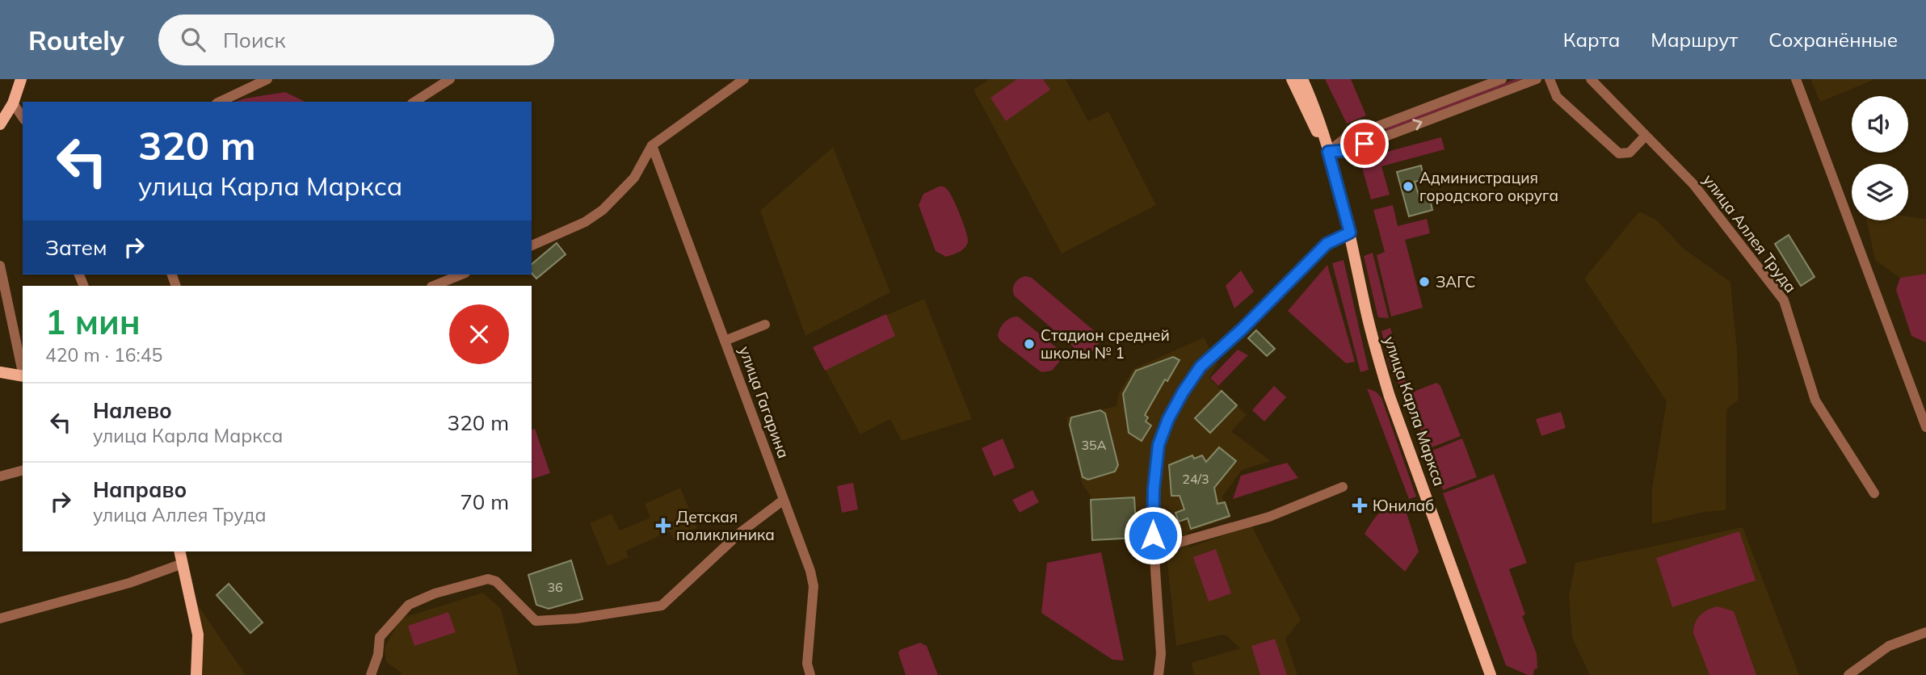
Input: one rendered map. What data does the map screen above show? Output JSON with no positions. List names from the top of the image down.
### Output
{
  "streets": {
    "main road": ["улица Карла Маркса"],
    "street": ["улица Аллея Труда", "улица Гагарина"]
  },
  "places": {
    "other": ["Администрация городского округа", "ЗАГС", "Стадион средней школы № 1"],
    "health": ["Юнилаб", "Детская поликлиника"]
  },
  "house_numbers": ["35А", "24/3", "36"],
  "page": {
    "header": "Routely",
    "search": "Поиск",
    "nav": ["Карта", "Маршрут", "Сохранённые"],
    "turn": ["320 m", "улица Карла Маркса"],
    "then": "Затем",
    "heading": ["1 мин", "420 m · 16:45"],
    "list": [
      {
        "name": "Налево",
        "note": "улица Карла Маркса",
        "value": "320 m"
      },
      {
        "name": "Направо",
        "note": "улица Аллея Труда",
        "value": "70 m"
      }
    ]
  }
}
